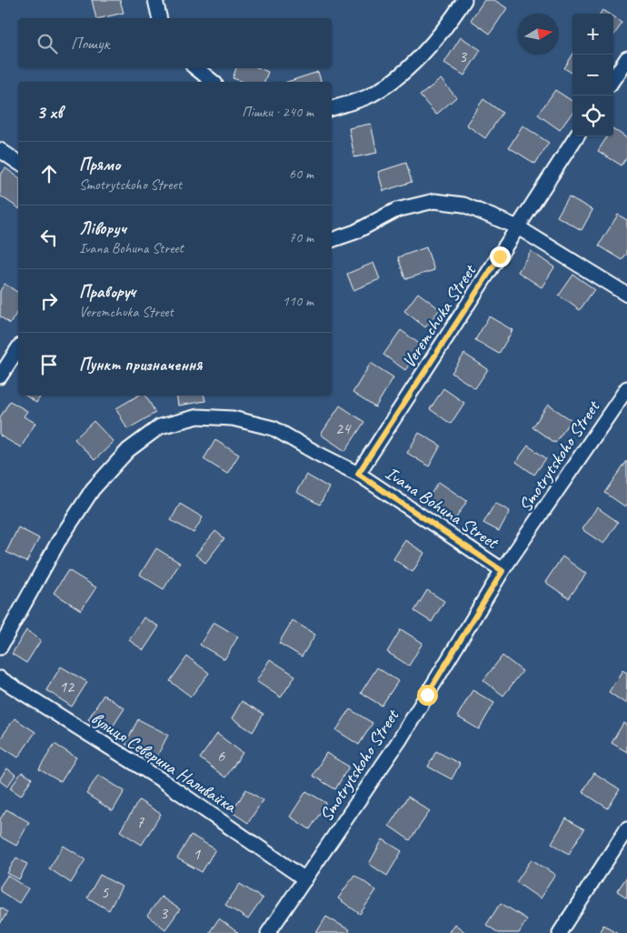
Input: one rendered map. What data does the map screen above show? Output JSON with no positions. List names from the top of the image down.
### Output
{
  "streets": {
    "street": [
      "Veremchuka Street",
      "Smotrytskoho Street",
      "Ivana Bohuna Street",
      "вулиця Северина Наливайка"
    ]
  },
  "crossings": [
    ["Veremchuka Street", "Ivana Bohuna Street"],
    ["Smotrytskoho Street", "Ivana Bohuna Street"],
    ["Smotrytskoho Street", "вулиця Северина Наливайка"]
  ],
  "house_numbers": [
    "3",
    "24",
    "12",
    "6",
    "7",
    "1",
    "5",
    "3"
  ],
  "north": "right",
  "page": {
    "map_buttons": ["+", "−"],
    "search": "Пошук",
    "heading": ["3 хв", "Пішки · 240 m"],
    "list": [
      ["Прямо", "Smotrytskoho Street", "60 m"],
      ["Ліворуч", "Ivana Bohuna Street", "70 m"],
      ["Праворуч", "Veremchuka Street", "110 m"],
      "Пункт призначення"
    ]
  }
}
